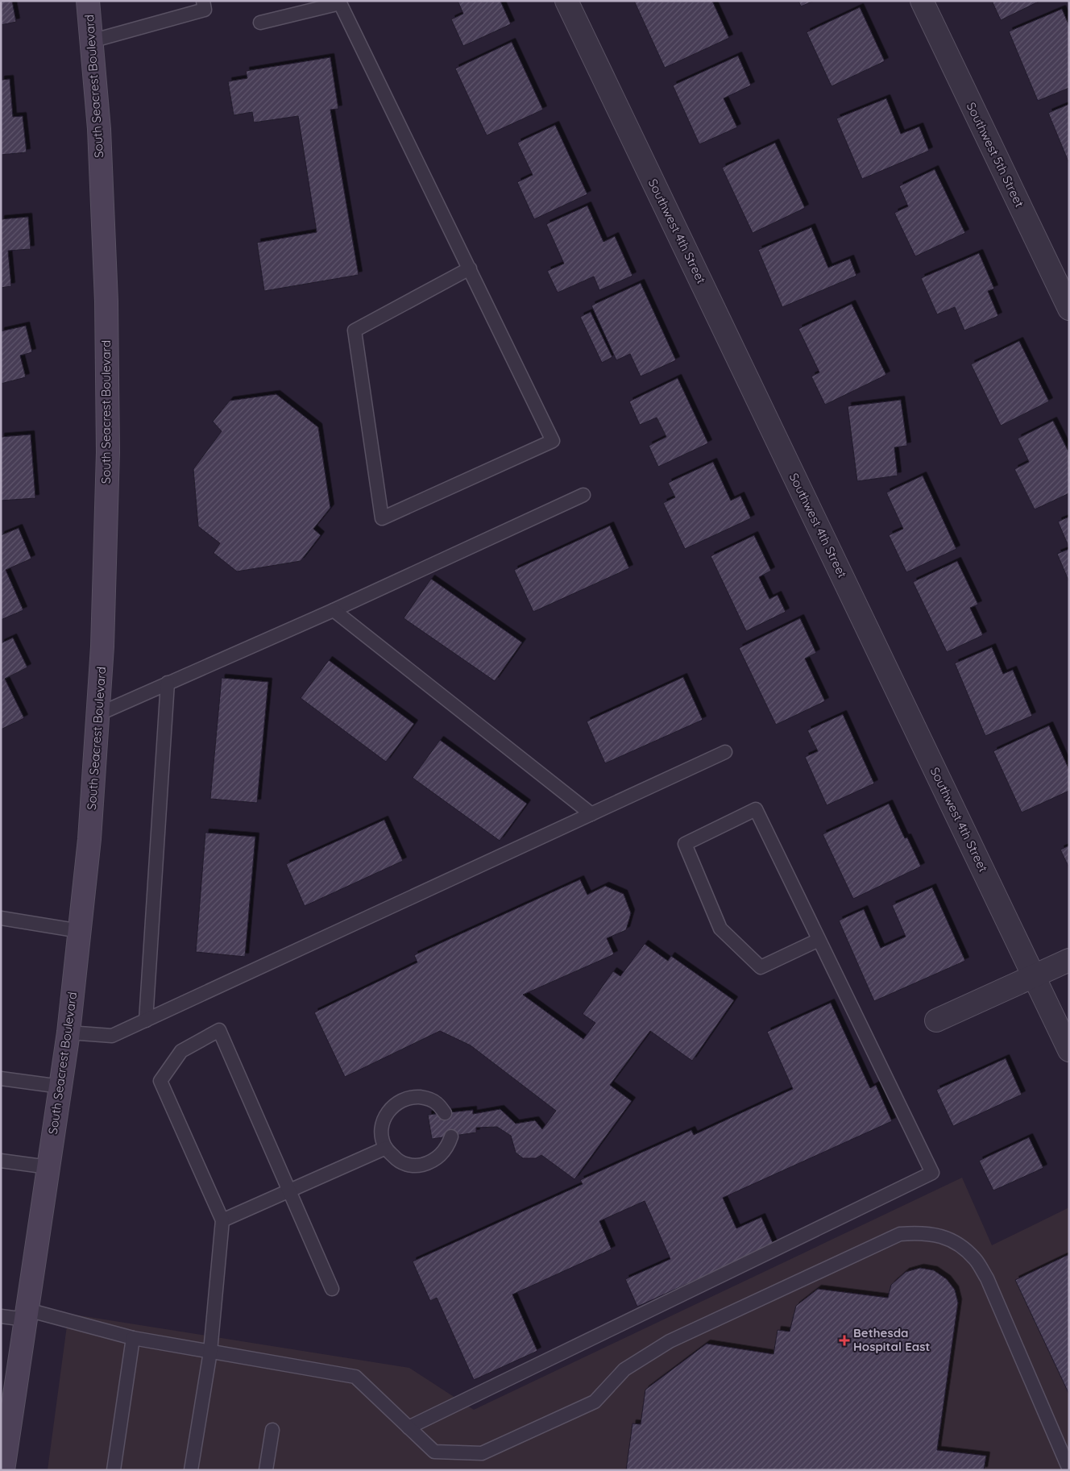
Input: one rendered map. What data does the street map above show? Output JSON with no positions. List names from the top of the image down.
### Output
{
  "streets": {
    "street": ["South Seacrest Boulevard", "Southwest 5th Street", "Southwest 4th Street"]
  },
  "places": {
    "health": ["Bethesda Hospital East"]
  }
}
